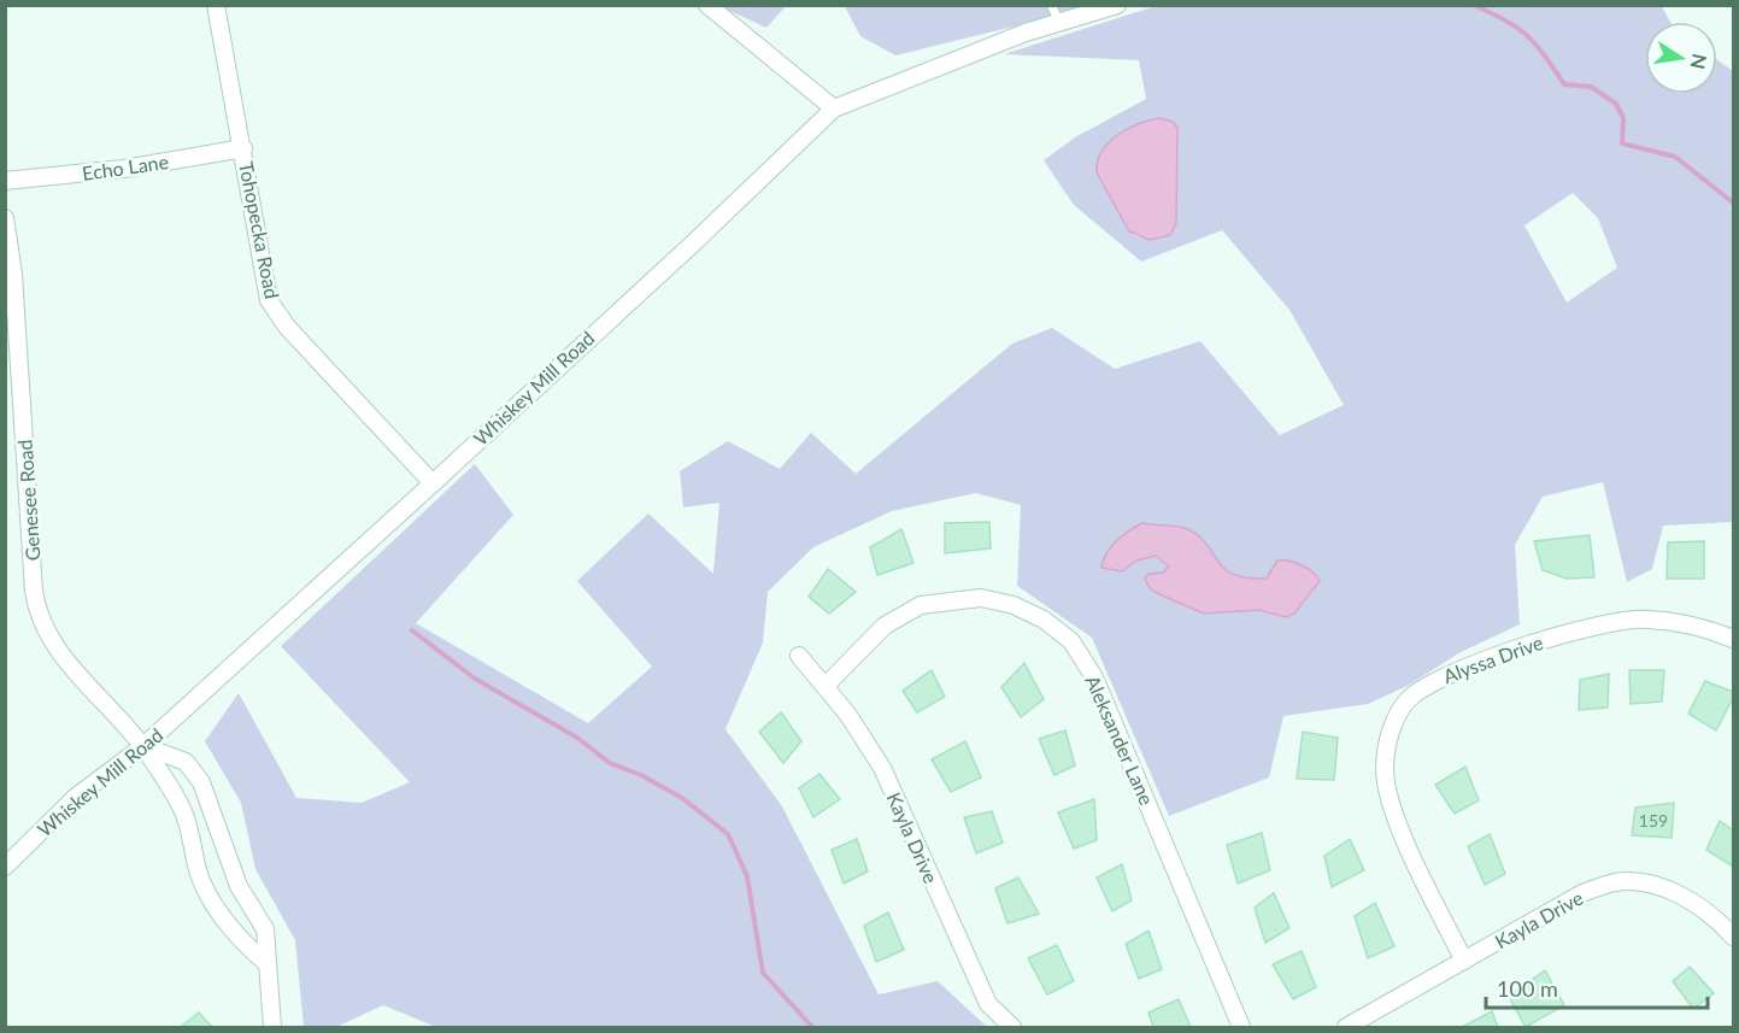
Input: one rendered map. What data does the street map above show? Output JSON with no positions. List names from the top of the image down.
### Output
{
  "streets": {
    "street": [
      "Echo Lane",
      "Tohopecka Road",
      "Whiskey Mill Road",
      "Genesee Road",
      "Alyssa Drive",
      "Aleksander Lane",
      "Kayla Drive"
    ]
  },
  "crossings": [
    ["Echo Lane", "Tohopecka Road"],
    ["Tohopecka Road", "Whiskey Mill Road"],
    ["Whiskey Mill Road", "Genesee Road"],
    ["Alyssa Drive", "Kayla Drive"],
    ["Aleksander Lane", "Kayla Drive"]
  ],
  "house_numbers": ["159"],
  "scale_bar": "100 m",
  "north": "right"
}
